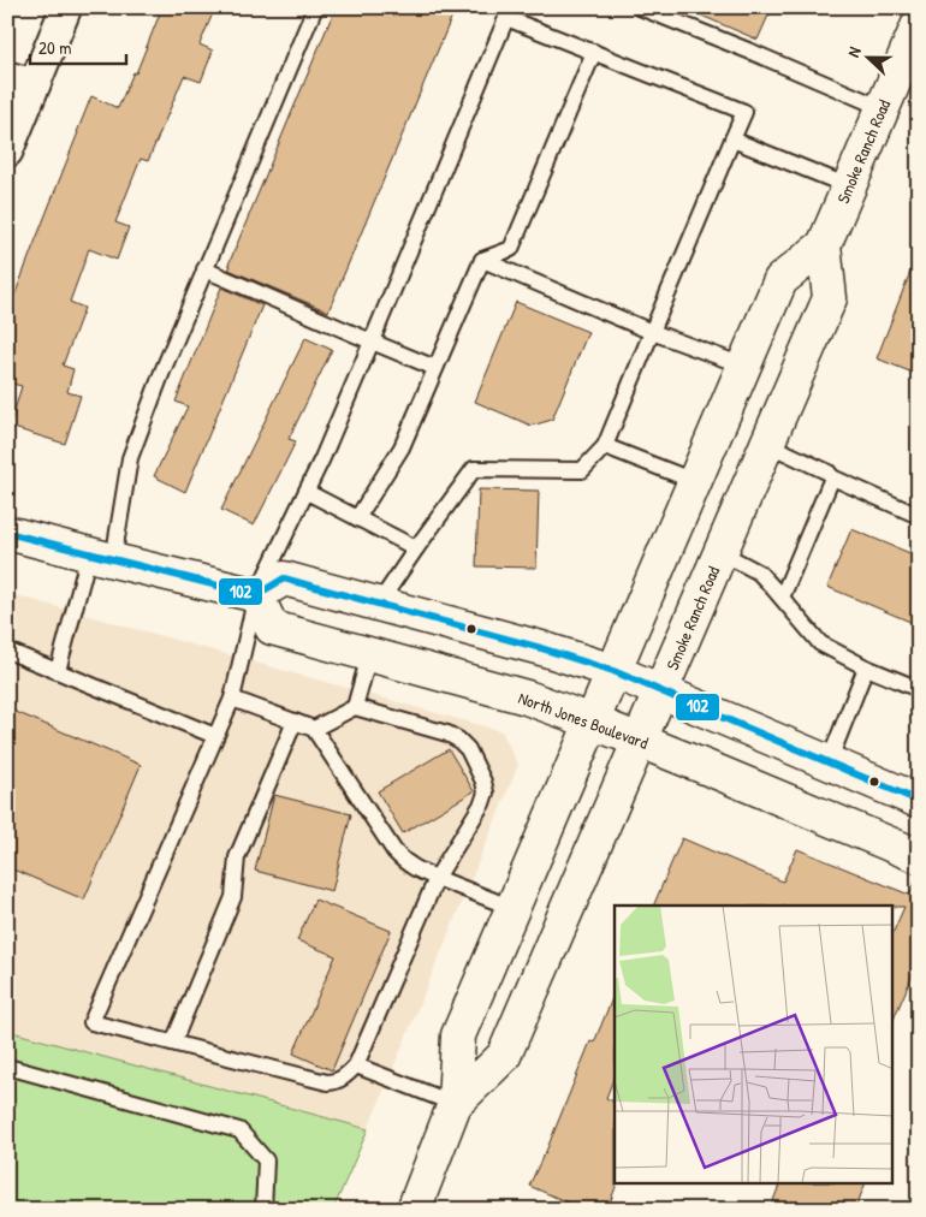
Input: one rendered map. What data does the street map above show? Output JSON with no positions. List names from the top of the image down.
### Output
{
  "streets": {
    "main road": ["Smoke Ranch Road", "North Jones Boulevard"]
  },
  "crossings": [
    ["Smoke Ranch Road", "North Jones Boulevard"]
  ],
  "lines": ["transit line 102"],
  "scale_bar": "20 m",
  "north": "left"
}
